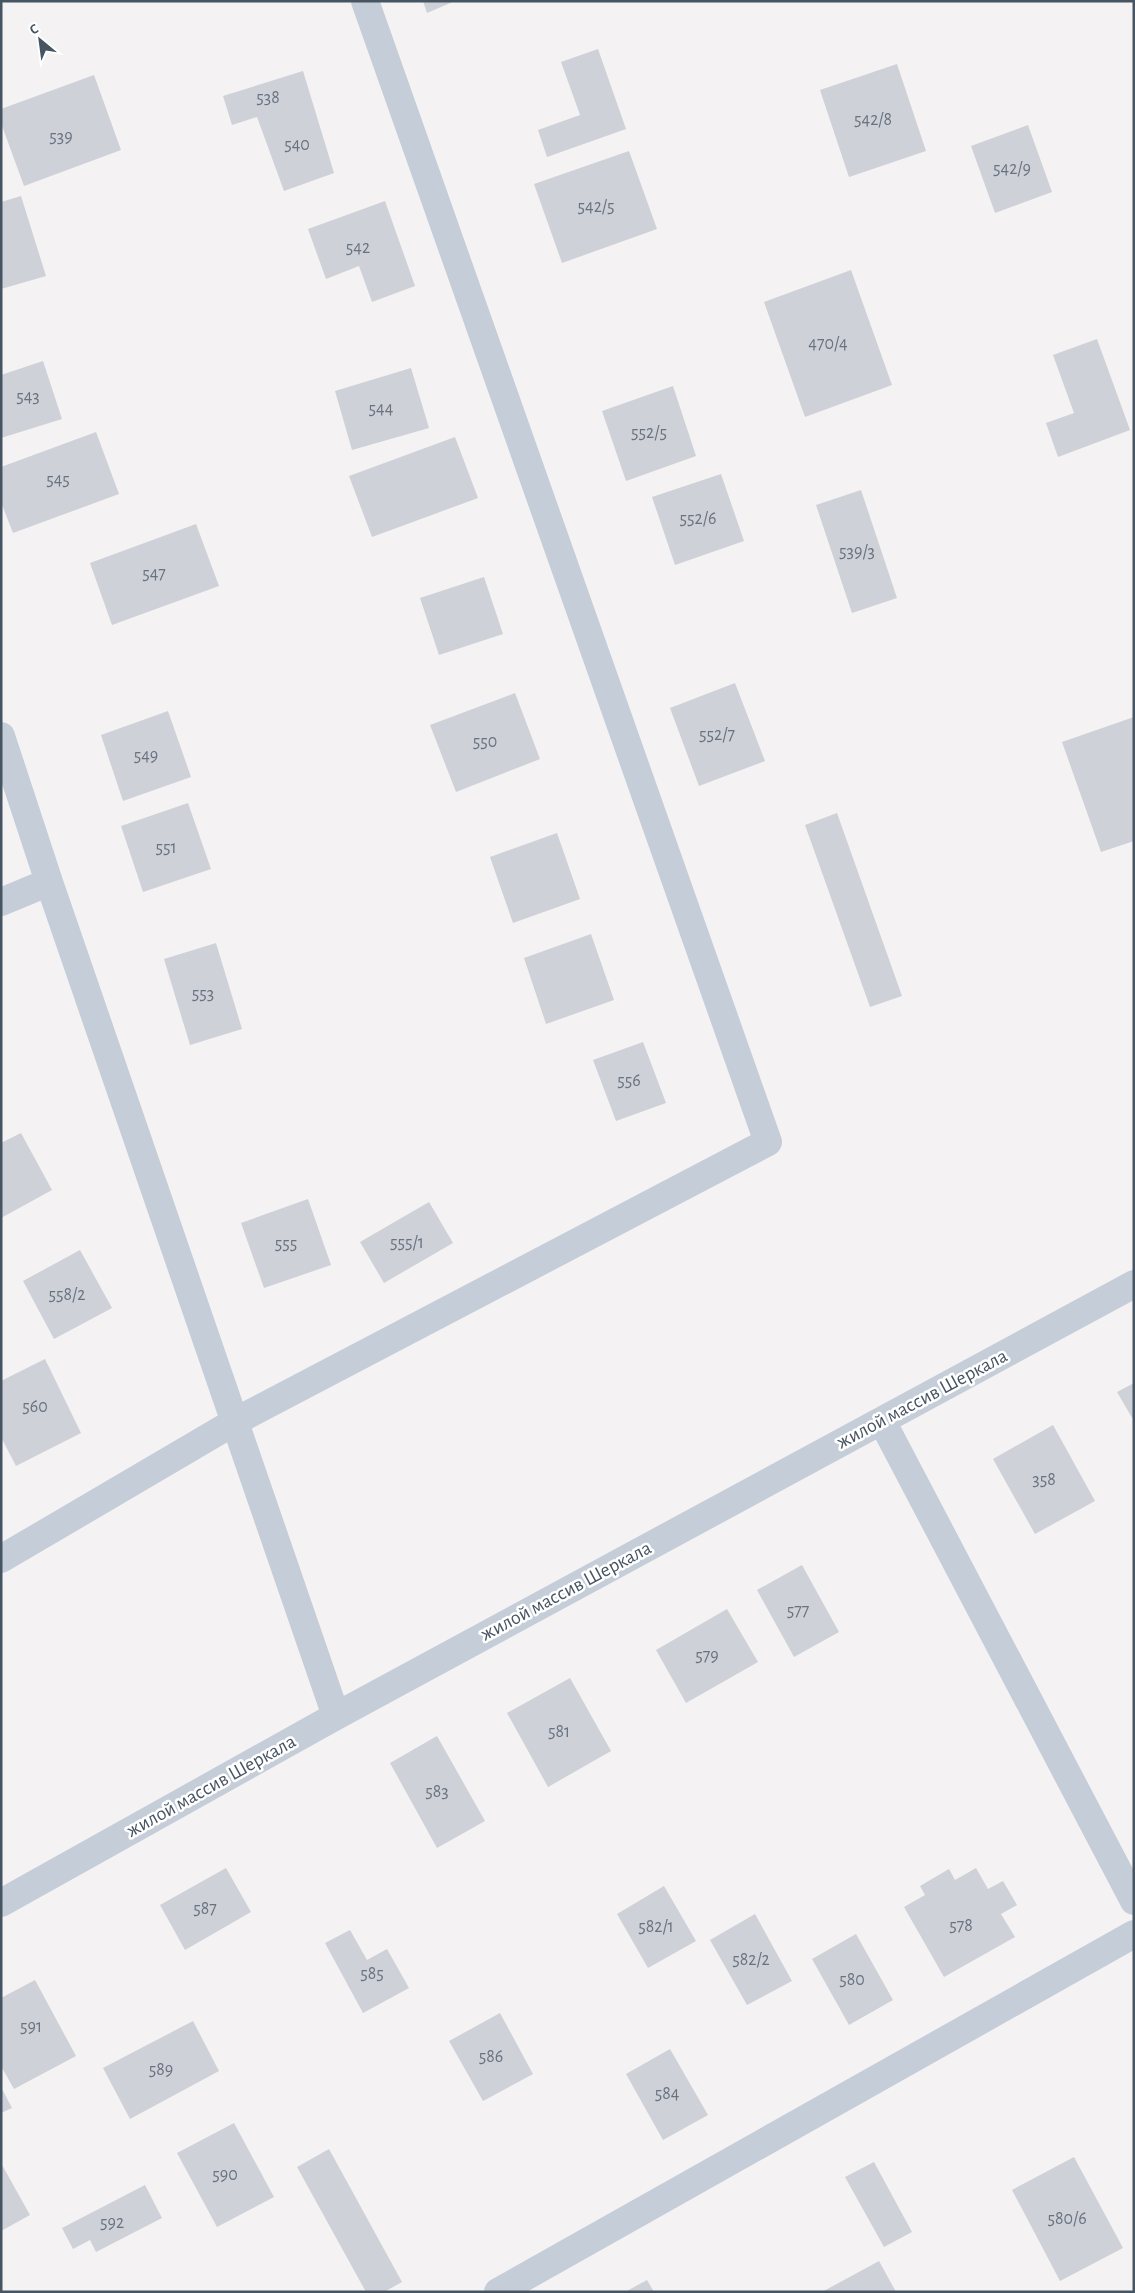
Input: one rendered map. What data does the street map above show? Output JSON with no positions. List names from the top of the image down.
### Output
{
  "streets": {
    "street": ["жилой массив Шеркала"]
  },
  "house_numbers": [
    "538",
    "542/8",
    "539",
    "540",
    "542/9",
    "542/5",
    "542",
    "470/4",
    "543",
    "544",
    "552/5",
    "545",
    "552/6",
    "539/3",
    "547",
    "552/7",
    "550",
    "549",
    "551",
    "553",
    "556",
    "555/1",
    "555",
    "558/2",
    "560",
    "358",
    "577",
    "579",
    "581",
    "583",
    "587",
    "578",
    "582/1",
    "582/2",
    "585",
    "580",
    "591",
    "586",
    "589",
    "584",
    "590",
    "580/6",
    "592"
  ],
  "north": "top left"
}
